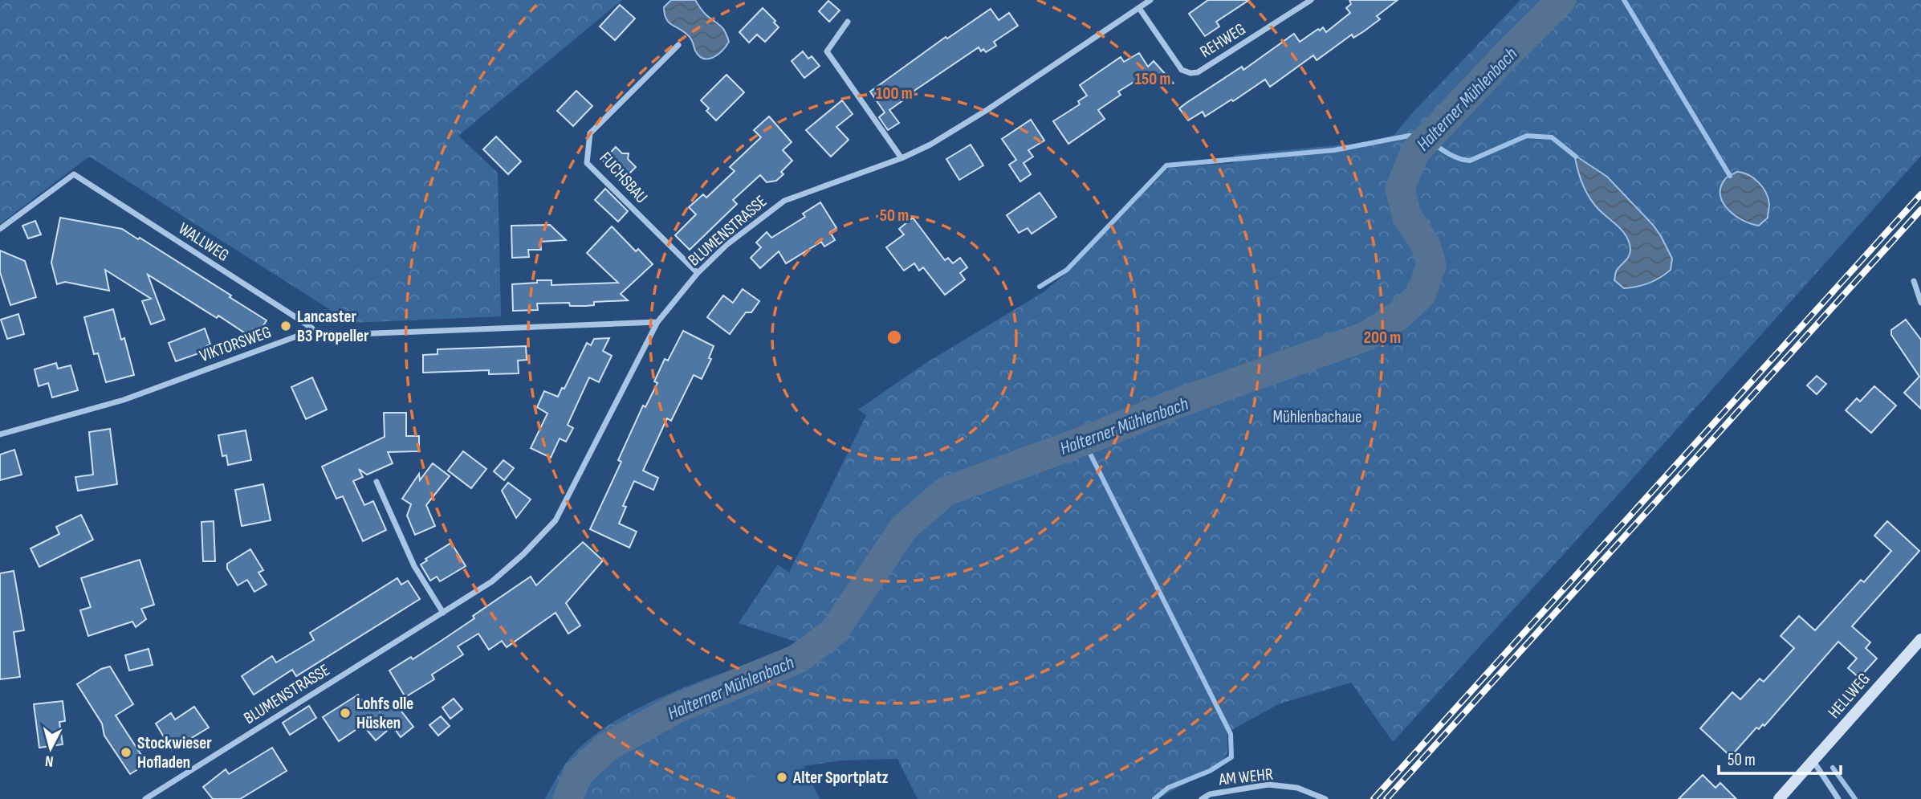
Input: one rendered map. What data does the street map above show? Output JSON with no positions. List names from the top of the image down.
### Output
{
  "streets": {
    "street": [
      "REHWEG",
      "FUCHSBAU",
      "BLUMENSTRASSE",
      "WALLWEG",
      "VIKTORSWEG",
      "HELLWEG",
      "AM WEHR"
    ]
  },
  "crossings": [
    ["REHWEG", "BLUMENSTRASSE"],
    ["FUCHSBAU", "BLUMENSTRASSE"],
    ["BLUMENSTRASSE", "VIKTORSWEG"],
    ["WALLWEG", "VIKTORSWEG"]
  ],
  "water": ["Halterner Mühlenbach"],
  "parks": ["Mühlenbachaue"],
  "places": [
    "Lancaster B3 Propeller",
    "Lohfs olle Hüsken",
    "Stockwieser Hofladen",
    "Alter Sportplatz"
  ],
  "scale_bar": "50 m",
  "north": "bottom",
  "rings": [
    "150 m",
    "100 m",
    "50 m",
    "200 m"
  ]
}
